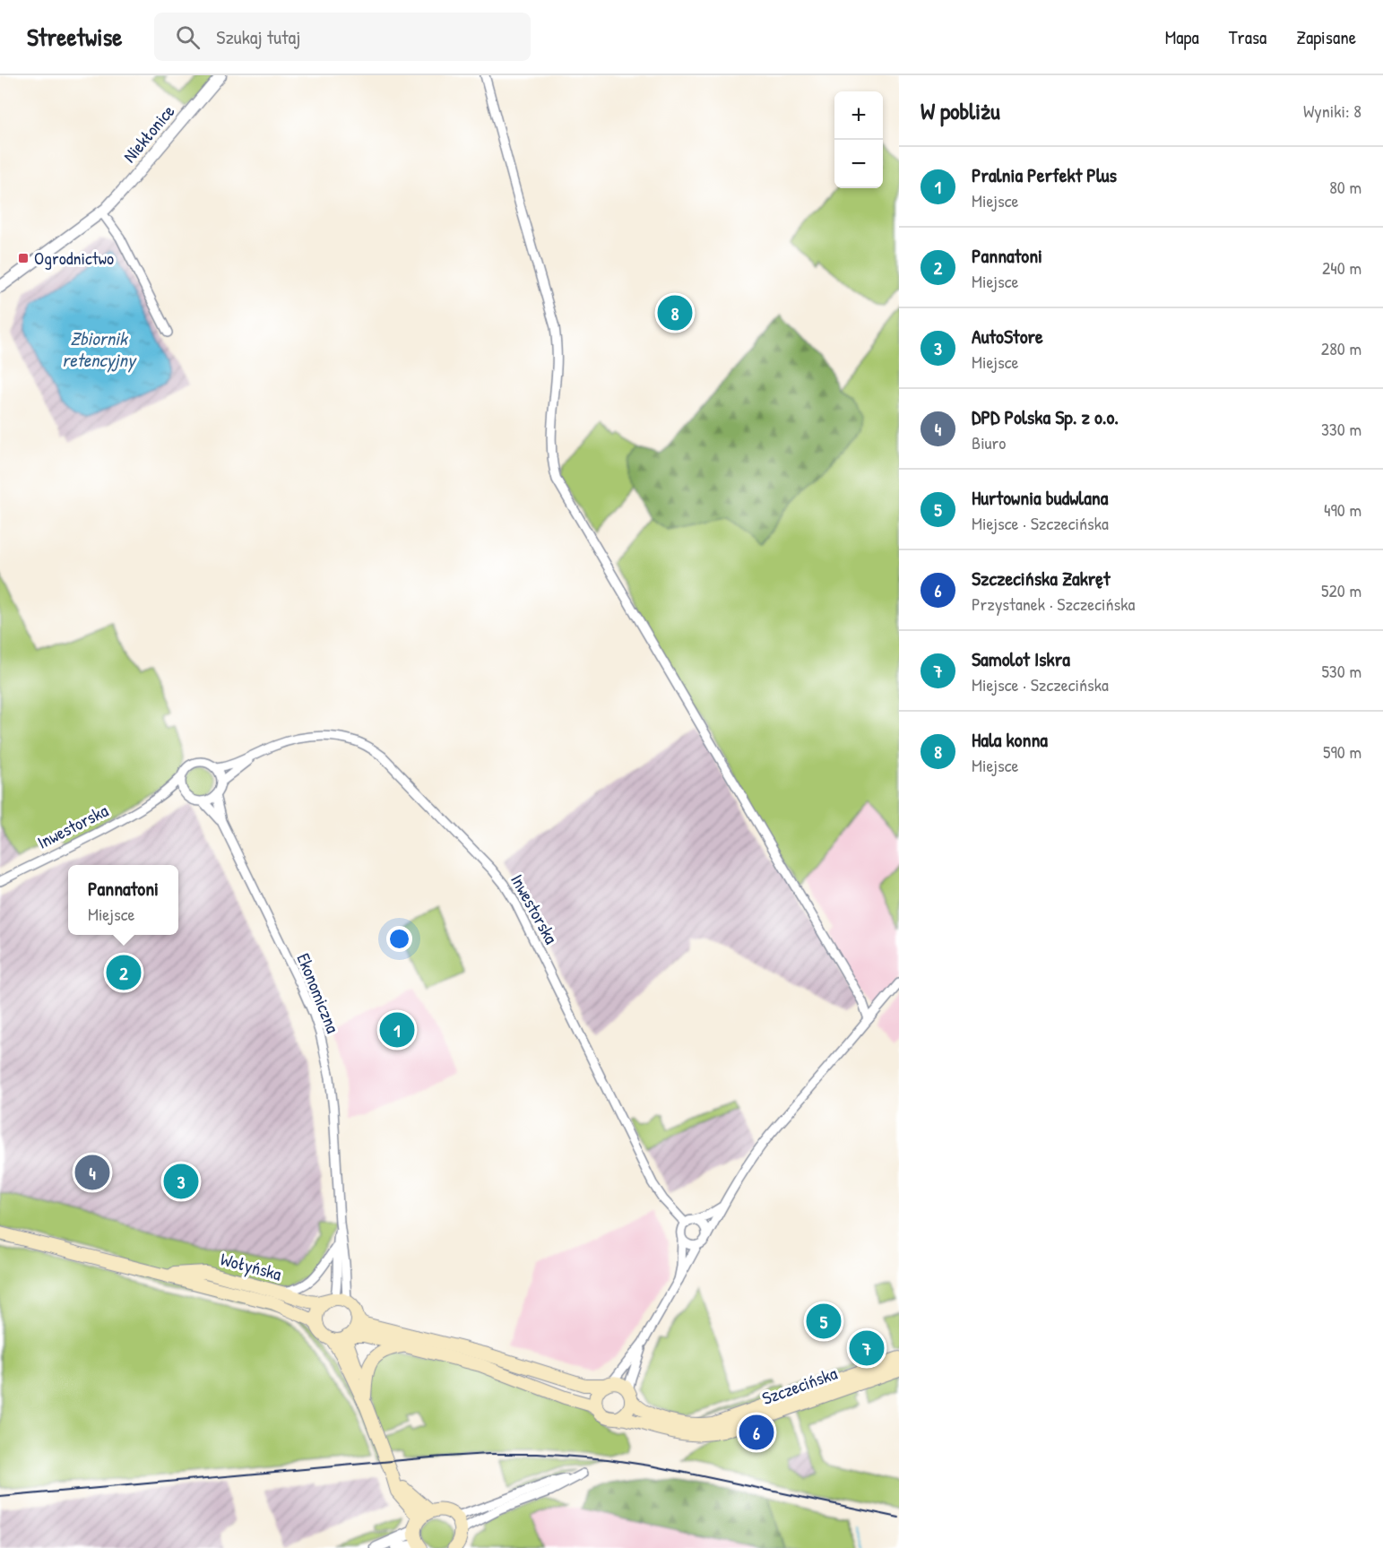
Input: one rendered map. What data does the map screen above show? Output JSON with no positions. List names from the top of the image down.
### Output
{
  "streets": {
    "main road": ["Wołyńska", "Szczecińska"],
    "street": ["Niekłonice", "Inwestorska", "Ekonomiczna"]
  },
  "crossings": [
    ["Inwestorska", "Ekonomiczna"],
    ["Ekonomiczna", "Wołyńska"]
  ],
  "water": ["Zbiornik retencyjny"],
  "places": {
    "transit": ["Ogrodnictwo"]
  },
  "page": {
    "header": "Streetwise",
    "search": "Szukaj tutaj",
    "nav": ["Mapa", "Trasa", "Zapisane"],
    "heading": ["W pobliżu", "Wyniki: 8"],
    "map_buttons": ["+", "−"],
    "list": [
      {
        "mark": "1",
        "name": "Pralnia Perfekt Plus",
        "note": "Miejsce",
        "value": "80 m"
      },
      {
        "mark": "2",
        "name": "Pannatoni",
        "note": "Miejsce",
        "value": "240 m"
      },
      {
        "mark": "3",
        "name": "AutoStore",
        "note": "Miejsce",
        "value": "280 m"
      },
      {
        "mark": "4",
        "name": "DPD Polska Sp. z o.o.",
        "note": "Biuro",
        "value": "330 m"
      },
      {
        "mark": "5",
        "name": "Hurtownia budwlana",
        "note": "Miejsce · Szczecińska",
        "value": "490 m"
      },
      {
        "mark": "6",
        "name": "Szczecińska Zakręt",
        "note": "Przystanek · Szczecińska",
        "value": "520 m"
      },
      {
        "mark": "7",
        "name": "Samolot Iskra",
        "note": "Miejsce · Szczecińska",
        "value": "530 m"
      },
      {
        "mark": "8",
        "name": "Hala konna",
        "note": "Miejsce",
        "value": "590 m"
      }
    ],
    "pins": [
      "8",
      "2",
      "1",
      "4",
      "3",
      "5",
      "7",
      "6"
    ],
    "popup": ["Pannatoni", "Miejsce"]
  }
}
